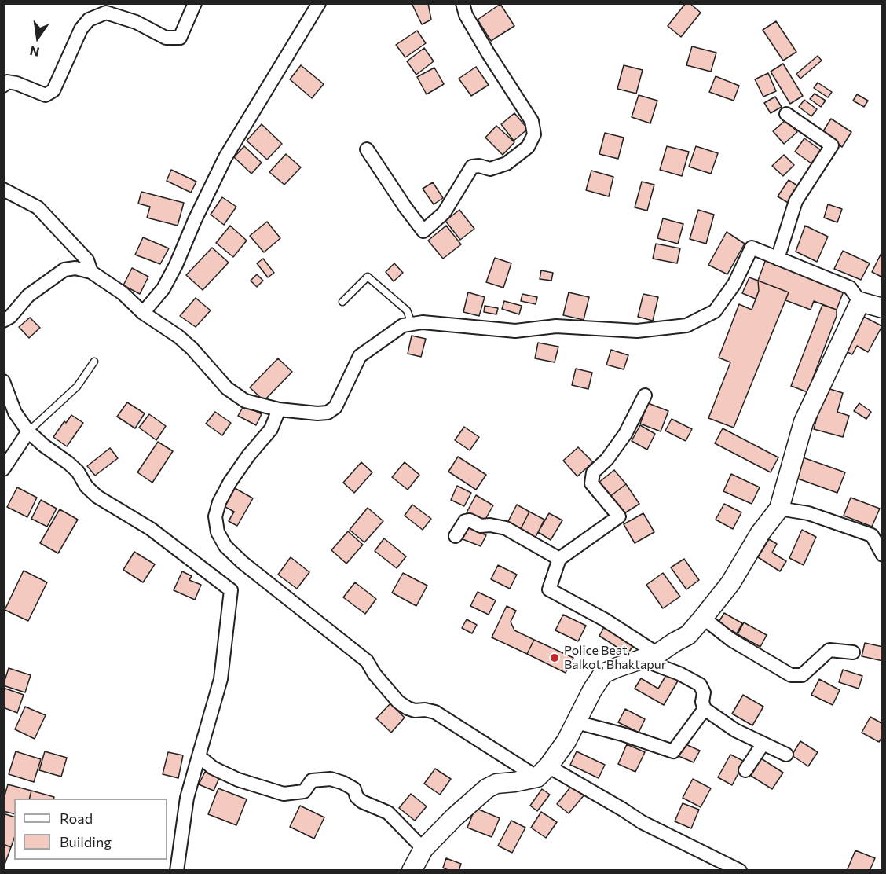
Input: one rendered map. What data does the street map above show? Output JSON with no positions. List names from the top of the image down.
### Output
{
  "places": ["Police Beat, Balkot, Bhaktapur"],
  "legend": ["Road", "Building"],
  "north": "bottom"
}
